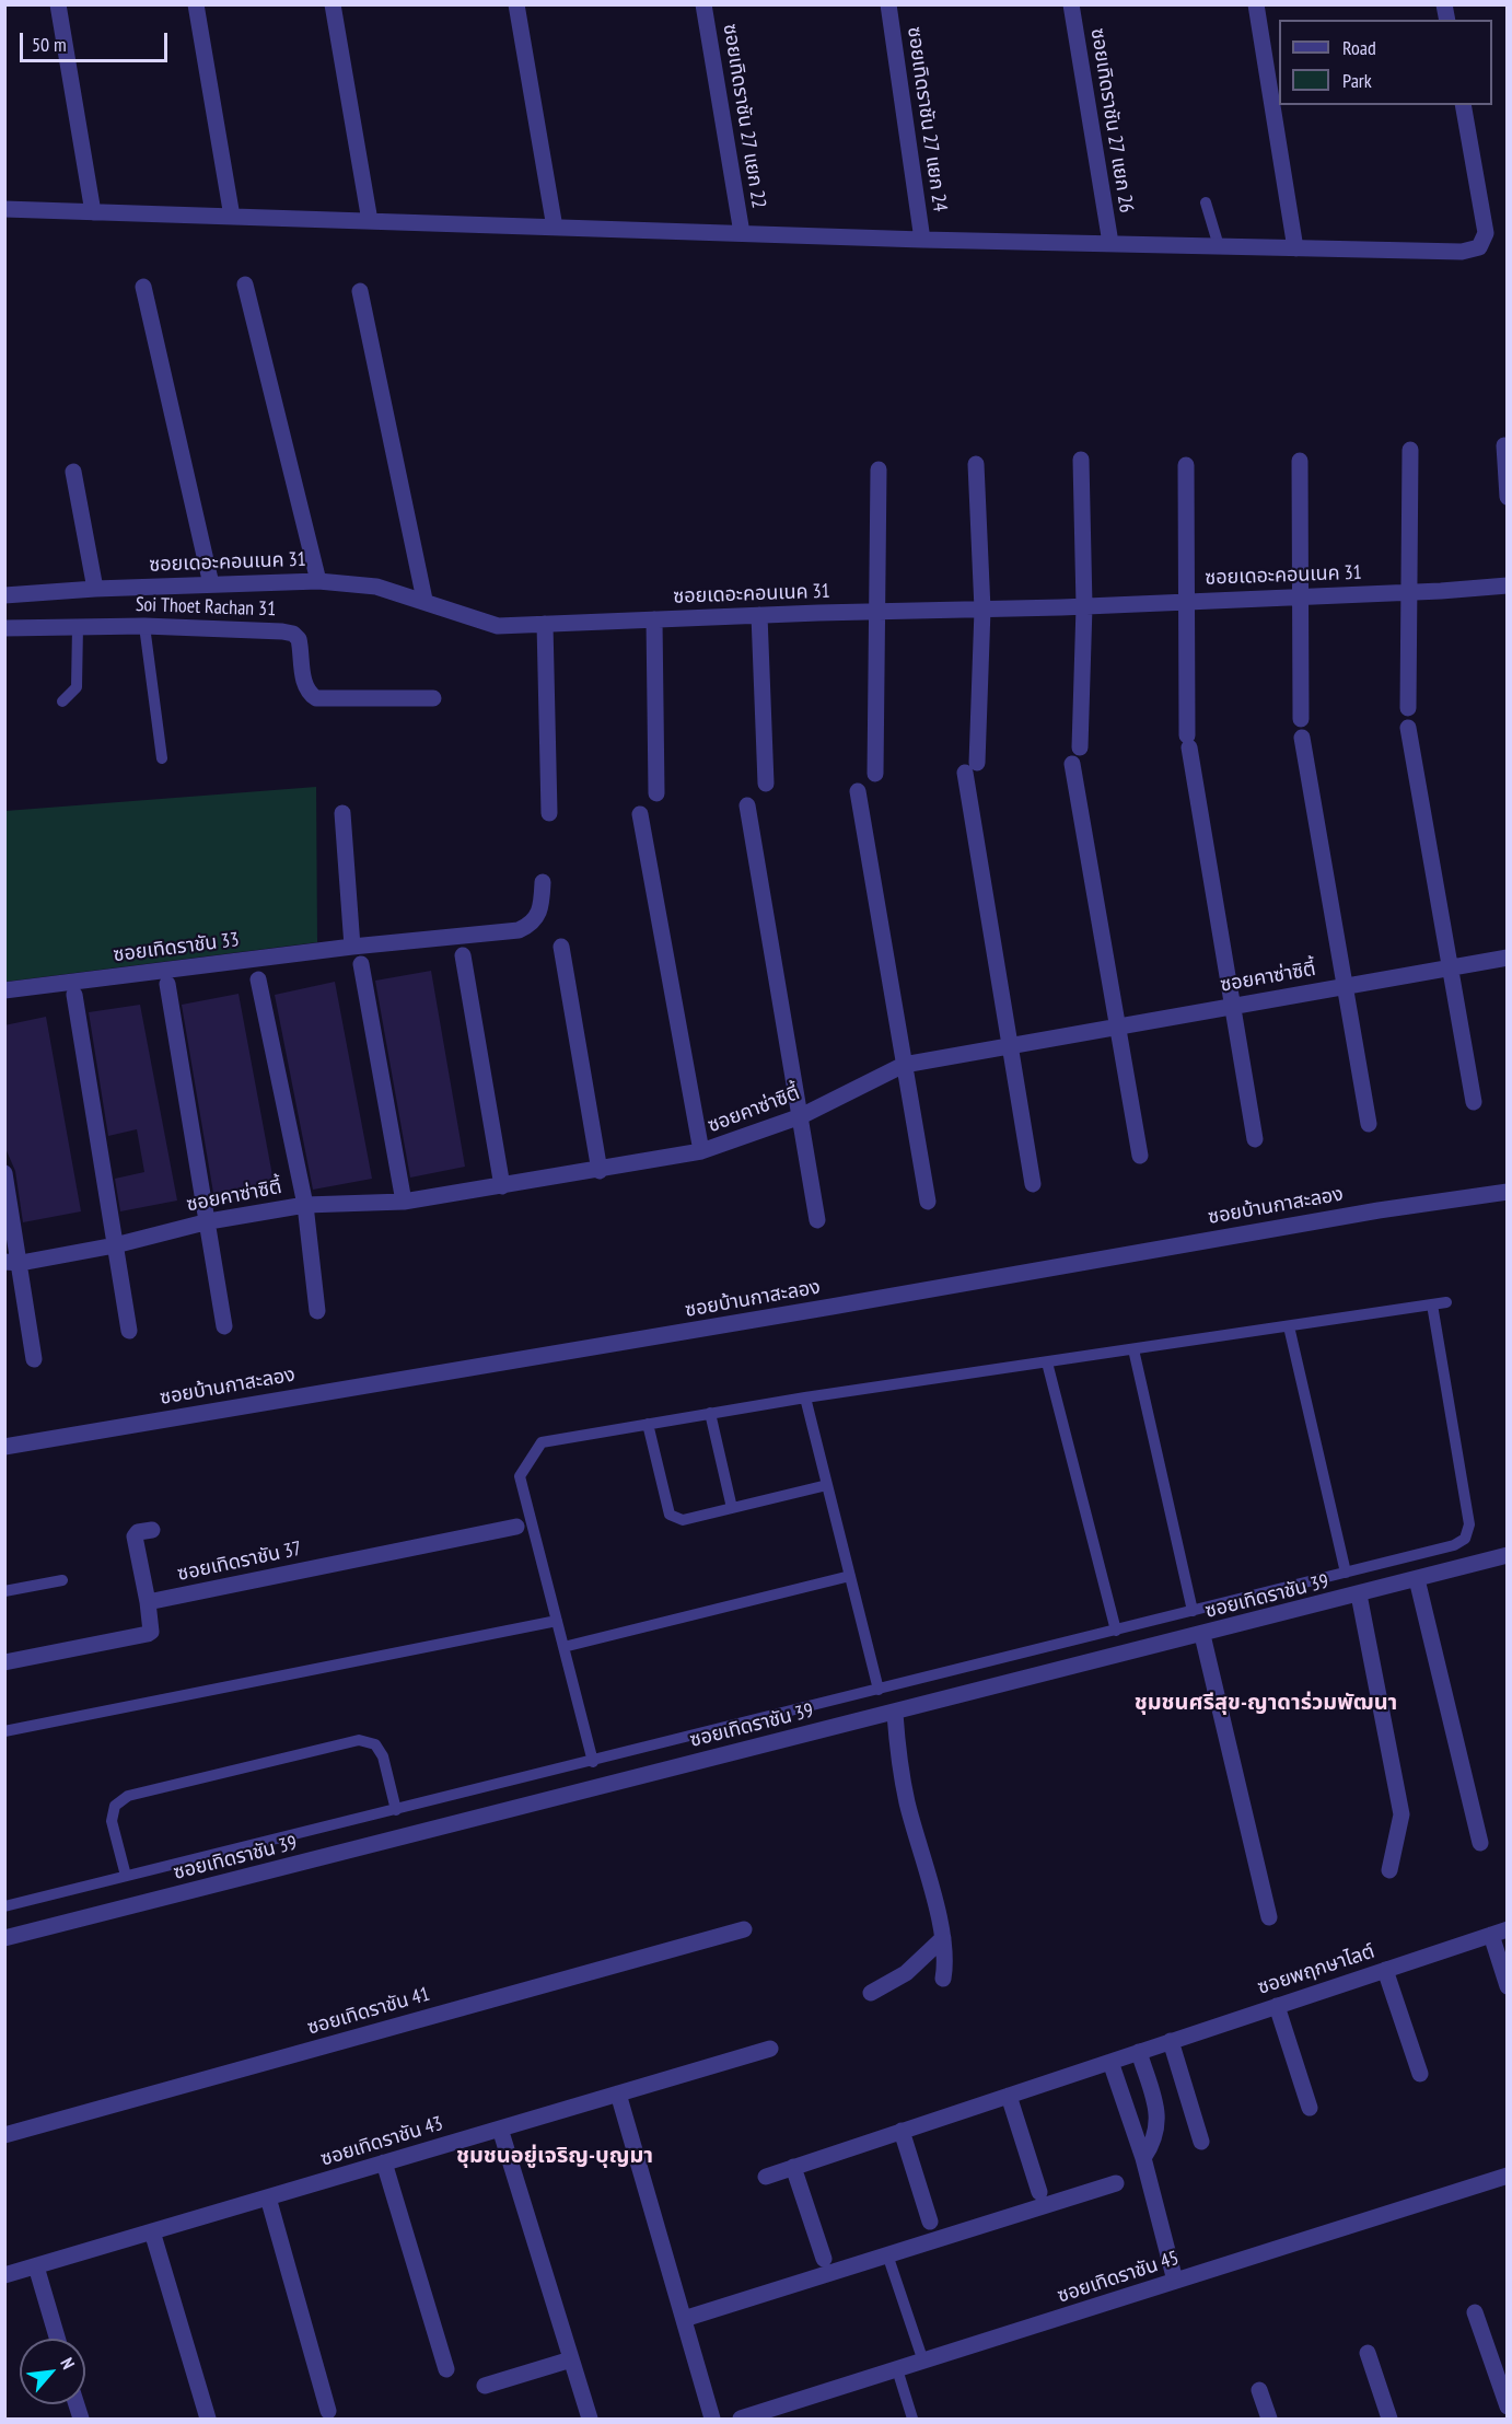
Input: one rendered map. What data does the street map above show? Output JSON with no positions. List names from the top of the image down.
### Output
{
  "streets": {
    "street": [
      "ซอยเทิดราชัน 27 แยก 22",
      "ซอยเทิดราชัน 27 แยก 24",
      "ซอยเทิดราชัน 27 แยก 26",
      "ซอยเดอะคอนเนค 31",
      "Soi Thoet Rachan 31",
      "ซอยเทิดราชัน 33",
      "ซอยคาซ่าซิตี้",
      "ซอยบ้านกาสะลอง",
      "ซอยเทิดราชัน 37",
      "ซอยเทิดราชัน 39",
      "ซอยพฤกษาไลต์",
      "ซอยเทิดราชัน 41",
      "ซอยเทิดราชัน 43",
      "ซอยเทิดราชัน 45"
    ]
  },
  "districts": ["ชุมชนศรีสุข-ญาดาร่วมพัฒนา", "ชุมชนอยู่เจริญ-บุญมา"],
  "legend": ["Road", "Park"],
  "scale_bar": "50 m",
  "north": "top right"
}
